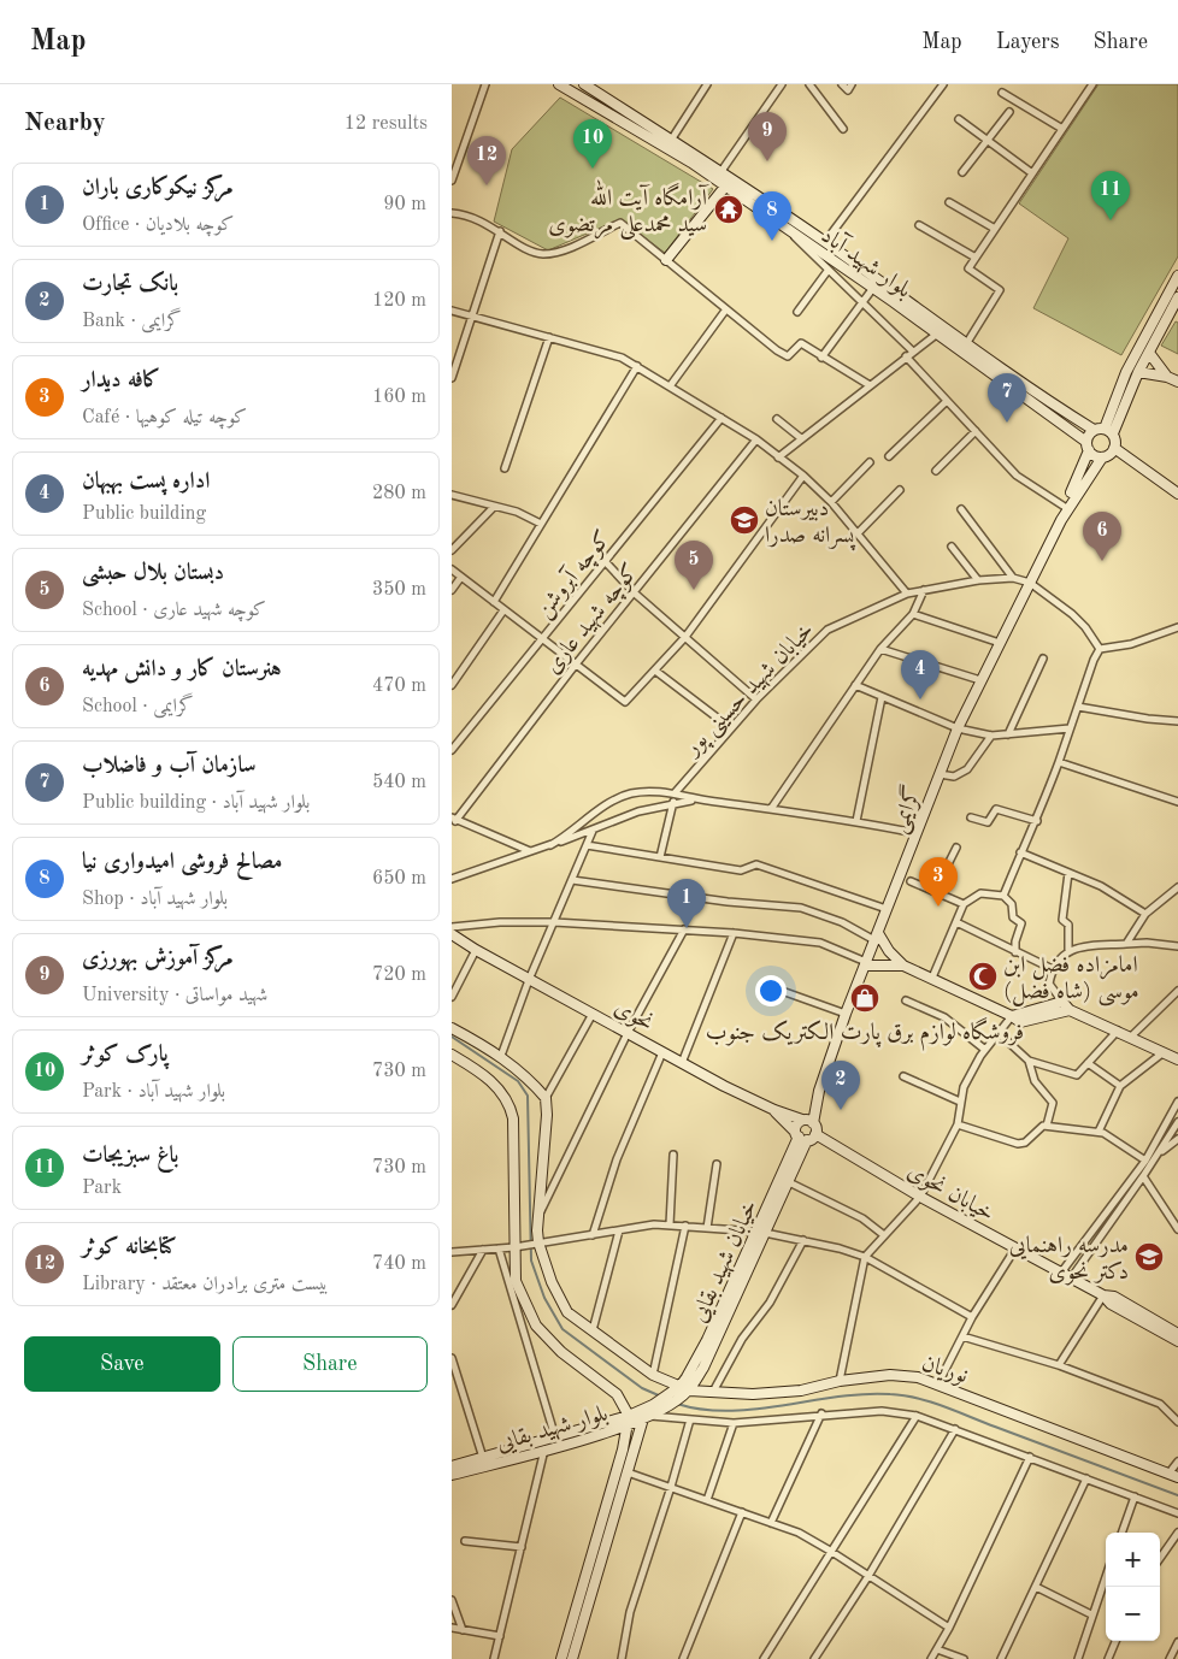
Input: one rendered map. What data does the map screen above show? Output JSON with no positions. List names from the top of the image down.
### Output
{
  "streets": {
    "main road": [
      "بلوار شهید آباد",
      "گرایمی",
      "نحوی",
      "خیابان نحوی",
      "خیابان شهید بقایی",
      "نوریان",
      "بلوار شهید بقایی"
    ],
    "street": ["کوچه آبروشن", "کوچه شهید عاری", "خیابان شهید حسینی پور"]
  },
  "crossings": [
    ["خیابان شهید حسینی پور", "گرایمی"],
    ["گرایمی", "نحوی"],
    ["خیابان شهید بقایی", "نوریان"],
    ["خیابان شهید بقایی", "بلوار شهید بقایی"],
    ["نوریان", "بلوار شهید بقایی"]
  ],
  "places": {
    "temple": ["آرامگاه آیت الله سید محمدعلی مرتضوی"],
    "school or university": ["دبیرستان پسرانه صدرا", "مدرسه راهنمایی دکتر نحوی"],
    "mosque": ["امامزاده فضل ابن موسی (شاه فضل)"],
    "shop": ["فروشگاه لوازم برق پارت الکتریک جنوب"]
  },
  "page": {
    "header": "Map",
    "nav": ["Map", "Layers", "Share"],
    "heading": ["Nearby", "12 results"],
    "pins": [
      "9",
      "10",
      "12",
      "11",
      "8",
      "7",
      "6",
      "5",
      "4",
      "3",
      "1",
      "2"
    ],
    "list": [
      {
        "mark": "1",
        "name": "مرکز نیکوکاری باران",
        "note": "Office · کوچه بلادیان",
        "value": "90 m"
      },
      {
        "mark": "2",
        "name": "بانک تجارت",
        "note": "Bank · گرایمی",
        "value": "120 m"
      },
      {
        "mark": "3",
        "name": "کافه دیدار",
        "note": "Café · کوچه تیله کوهیها",
        "value": "160 m"
      },
      {
        "mark": "4",
        "name": "اداره پست بهبهان",
        "note": "Public building",
        "value": "280 m"
      },
      {
        "mark": "5",
        "name": "دبستان بلال حبشی",
        "note": "School · کوچه شهید عاری",
        "value": "350 m"
      },
      {
        "mark": "6",
        "name": "هنرستان کار و دانش مهدیه",
        "note": "School · گرایمی",
        "value": "470 m"
      },
      {
        "mark": "7",
        "name": "سازمان آب و فاضلاب",
        "note": "Public building · بلوار شهید آباد",
        "value": "540 m"
      },
      {
        "mark": "8",
        "name": "مصالح فروشی امیدواری نیا",
        "note": "Shop · بلوار شهید آباد",
        "value": "650 m"
      },
      {
        "mark": "9",
        "name": "مرکز آموزش بهورزی",
        "note": "University · شهید مواساتی",
        "value": "720 m"
      },
      {
        "mark": "10",
        "name": "پارک کوثر",
        "note": "Park · بلوار شهید آباد",
        "value": "730 m"
      },
      {
        "mark": "11",
        "name": "باغ سبزیجات",
        "note": "Park",
        "value": "730 m"
      },
      {
        "mark": "12",
        "name": "کتابخانه کوثر",
        "note": "Library · بیست متری برادران معتقد",
        "value": "740 m"
      }
    ],
    "buttons": ["Save", "Share"],
    "map_buttons": ["+", "−"]
  }
}
